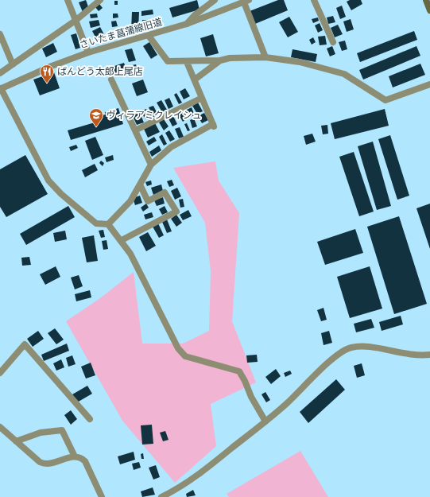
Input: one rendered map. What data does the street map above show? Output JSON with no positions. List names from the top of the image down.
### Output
{
  "streets": {
    "street": ["さいたま菖蒲線旧道"]
  },
  "places": {
    "restaurant": ["ばんどう太郎上尾店"],
    "school or university": ["ヴィラアミクレイシュ"]
  }
}
